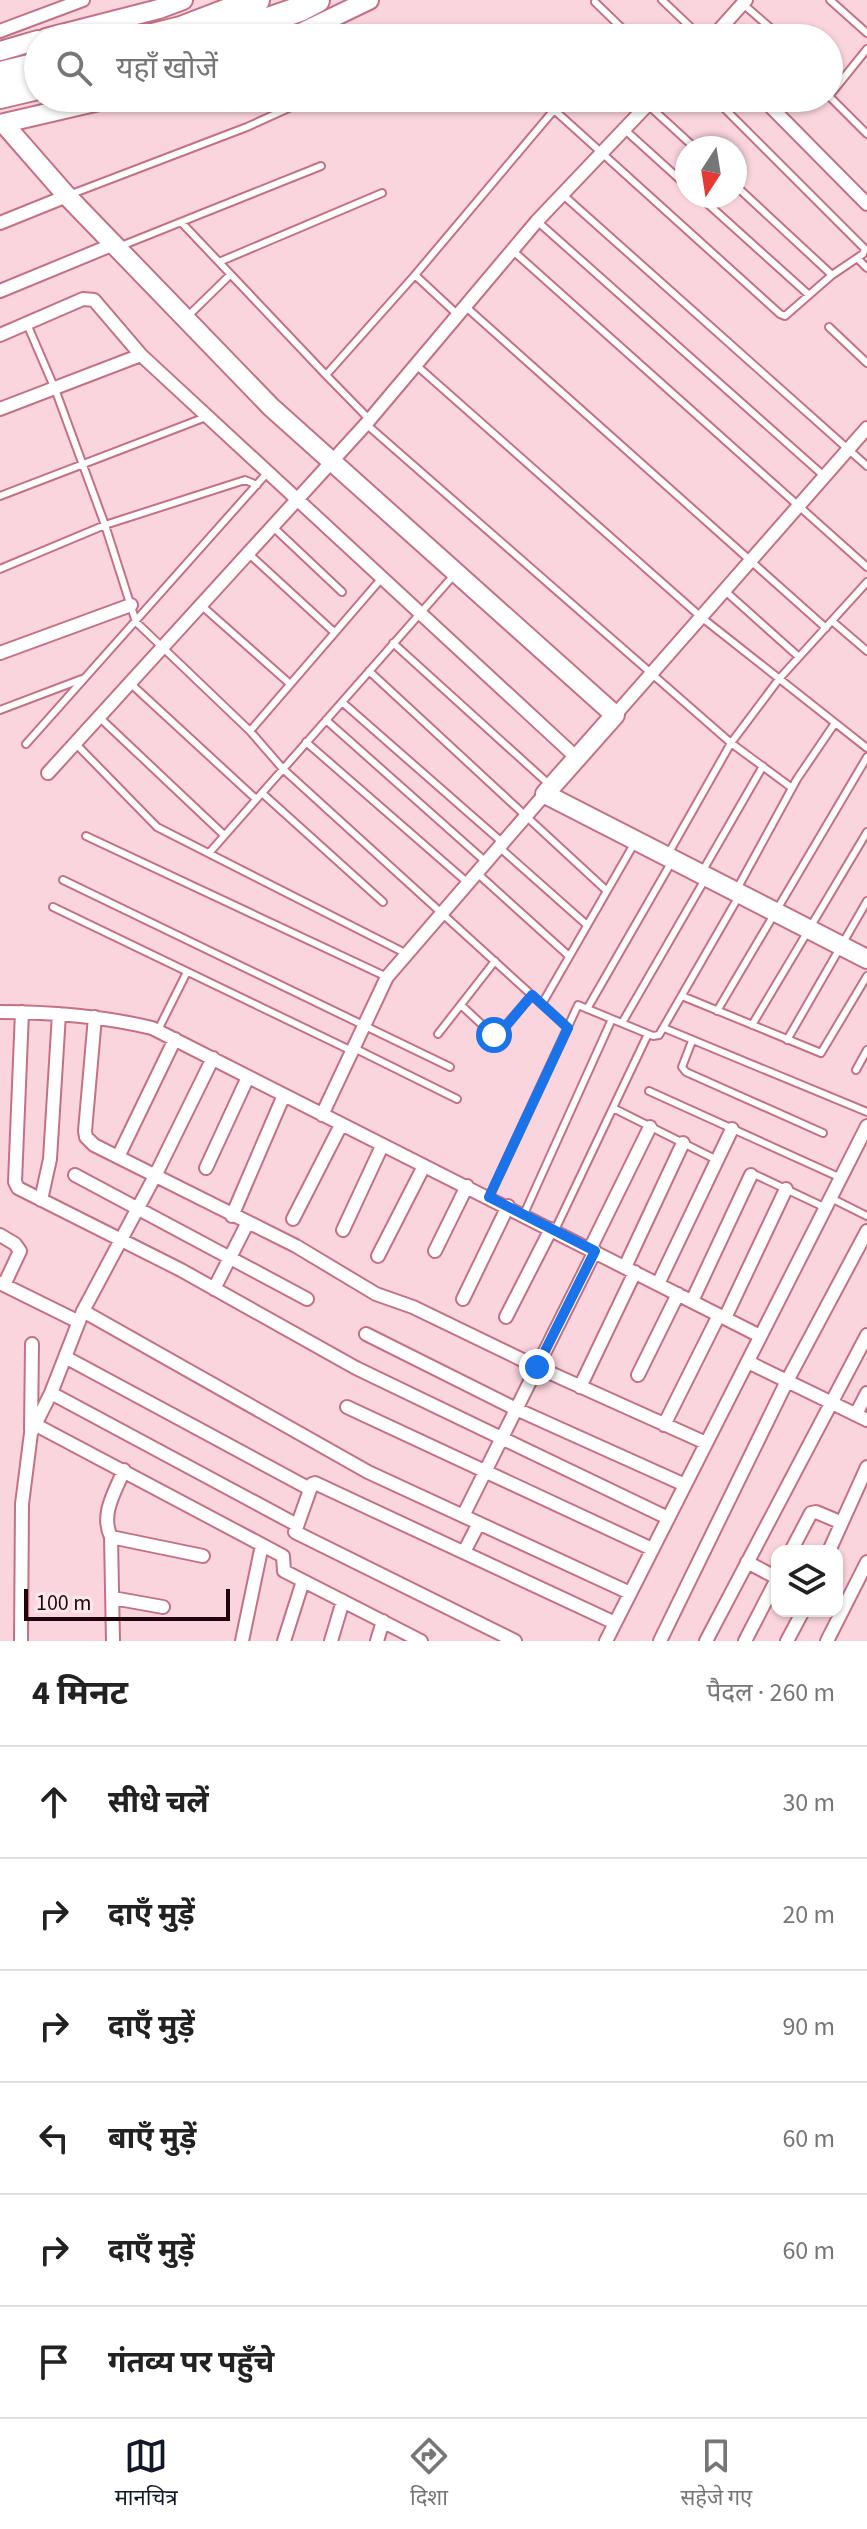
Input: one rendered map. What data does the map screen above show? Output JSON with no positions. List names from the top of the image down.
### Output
{
  "scale_bar": "100 m",
  "north": "bottom",
  "page": {
    "search": "यहाँ खोजें",
    "scale": "100 m",
    "heading": ["4 मिनट", "पैदल · 260 m"],
    "list": [
      ["सीधे चलें", "30 m"],
      ["दाएँ मुड़ें", "20 m"],
      ["दाएँ मुड़ें", "90 m"],
      ["बाएँ मुड़ें", "60 m"],
      ["दाएँ मुड़ें", "60 m"],
      "गंतव्य पर पहुँचे"
    ],
    "nav": ["मानचित्र", "दिशा", "सहेजे गए"]
  }
}
